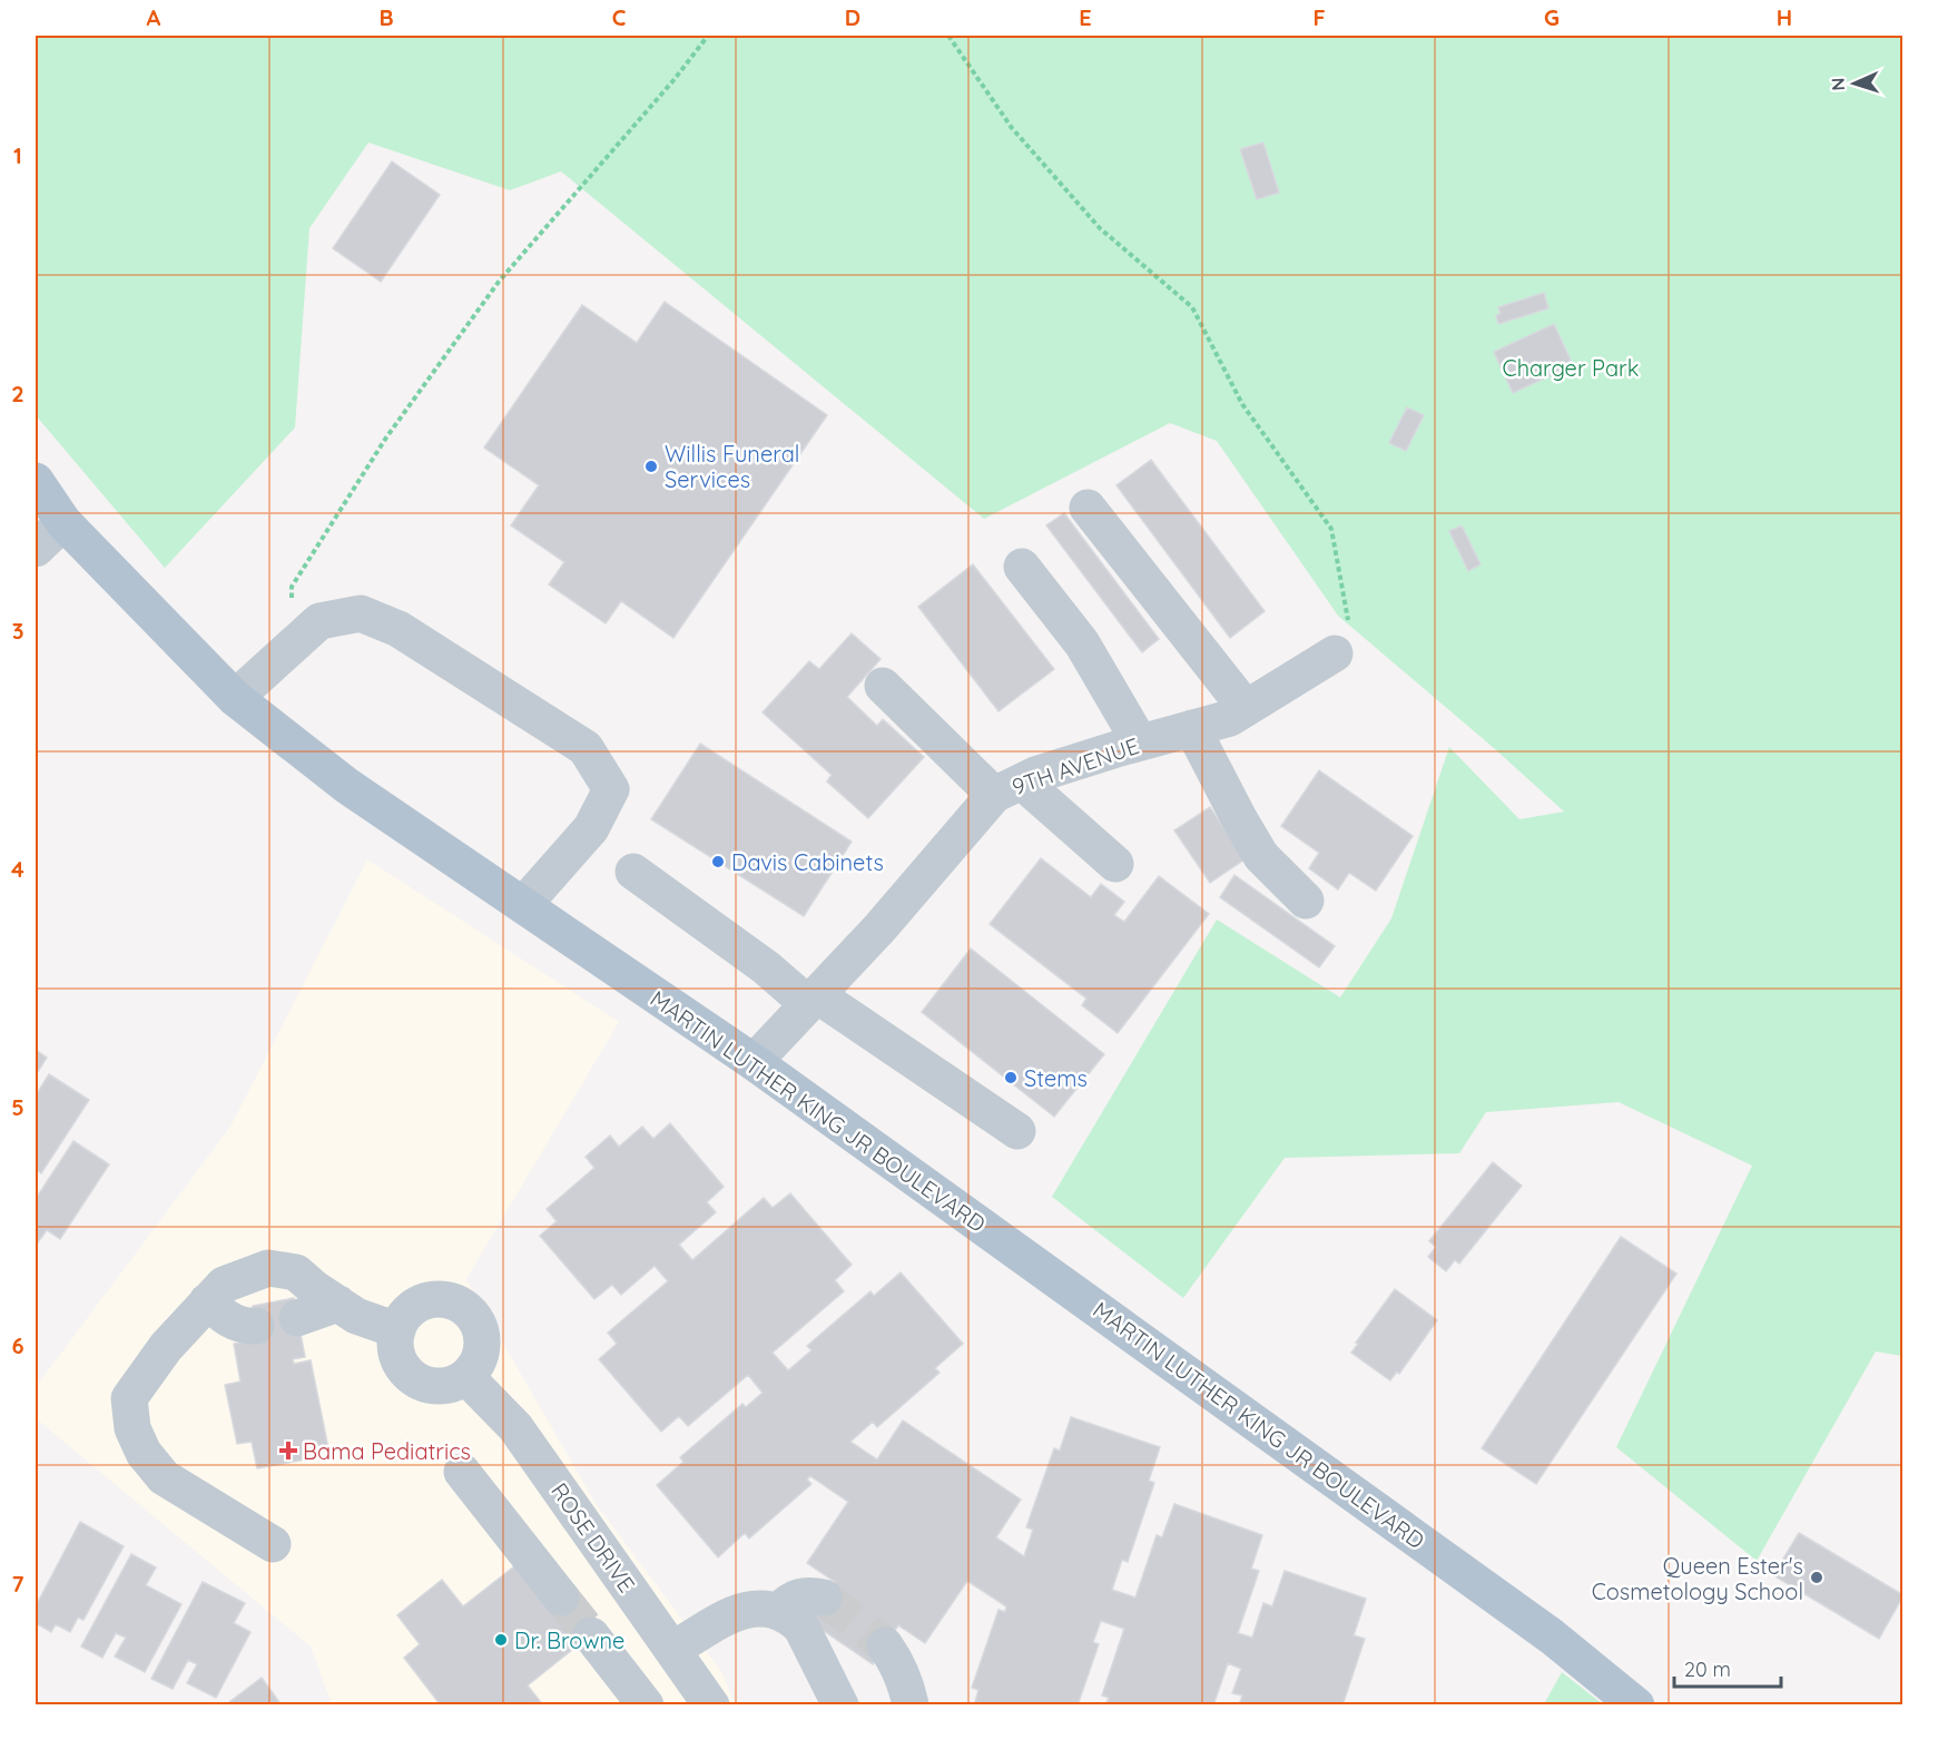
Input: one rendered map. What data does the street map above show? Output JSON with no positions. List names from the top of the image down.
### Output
{
  "streets": {
    "main road": ["MARTIN LUTHER KING JR BOULEVARD"],
    "street": ["9TH AVENUE", "ROSE DRIVE"]
  },
  "crossings": [
    ["9TH AVENUE", "MARTIN LUTHER KING JR BOULEVARD"]
  ],
  "parks": ["Charger Park"],
  "places": {
    "other": [
      "Willis Funeral Services",
      "Davis Cabinets",
      "Stems",
      "Queen Ester's Cosmetology School",
      "Dr. Browne"
    ],
    "health": ["Bama Pediatrics"]
  },
  "scale_bar": "20 m",
  "north": "left",
  "grid": {
    "columns": [
      "A",
      "B",
      "C",
      "D",
      "E",
      "F",
      "G",
      "H"
    ],
    "rows": [
      "1",
      "2",
      "3",
      "4",
      "5",
      "6",
      "7"
    ]
  }
}
